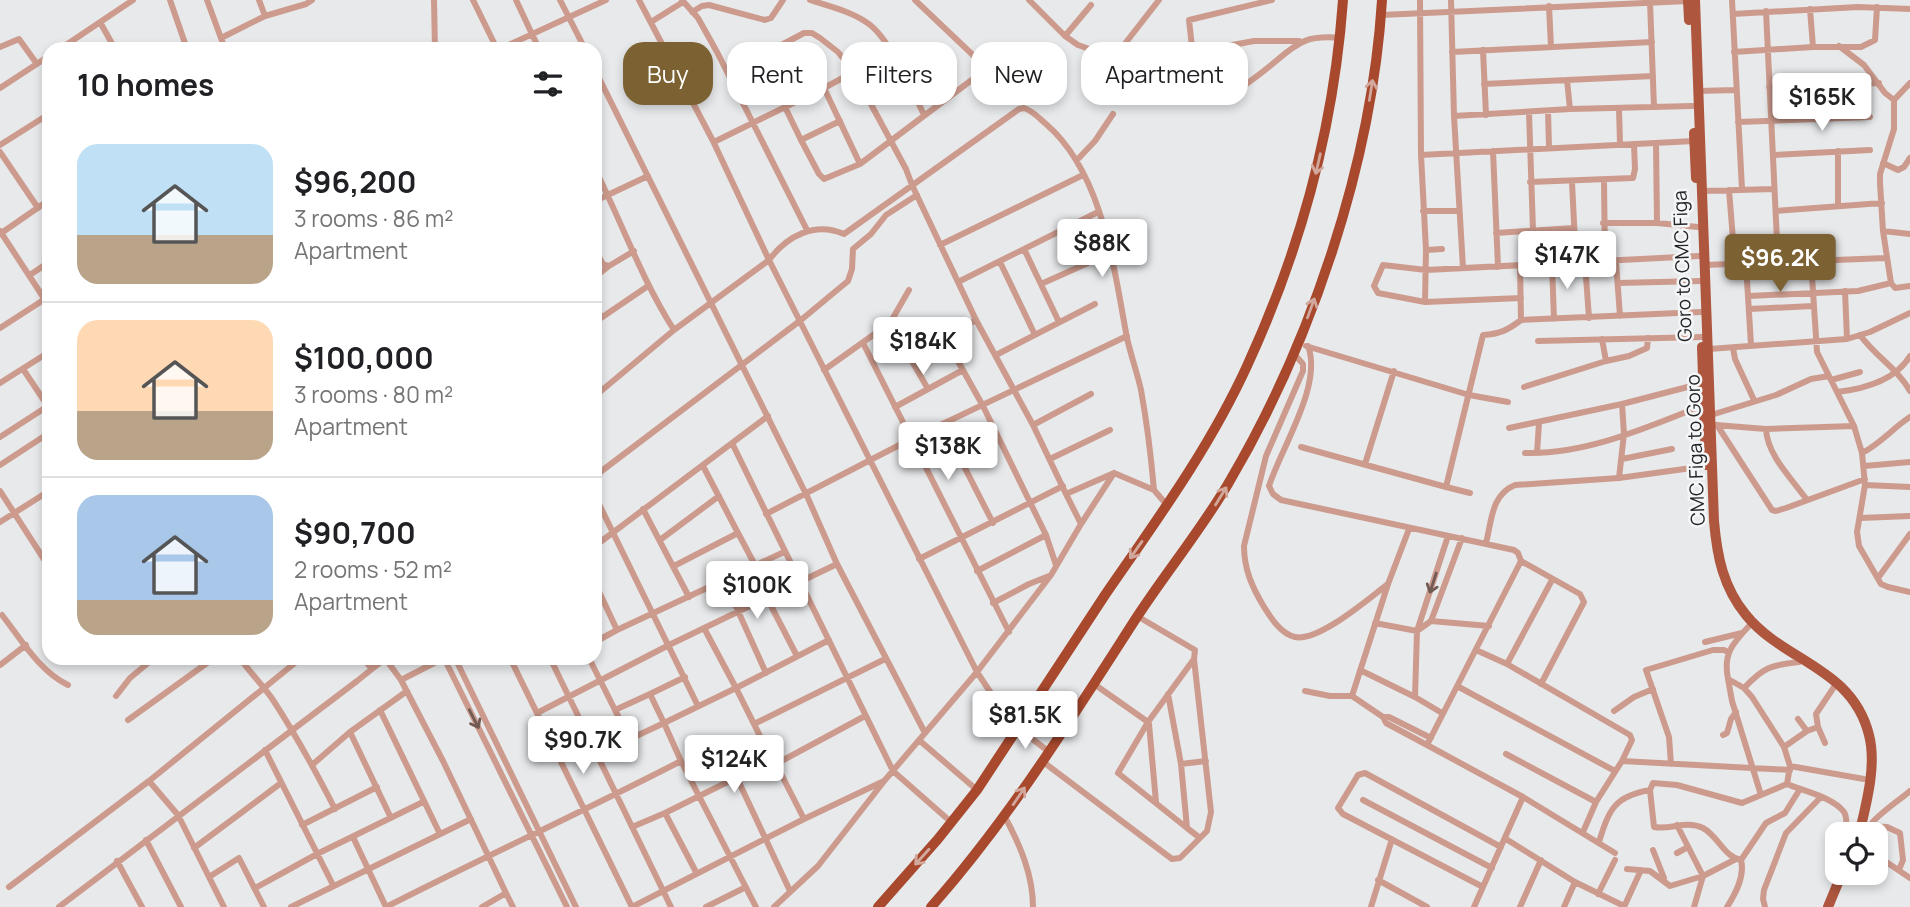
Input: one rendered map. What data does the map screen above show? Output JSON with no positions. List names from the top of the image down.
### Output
{
  "streets": {
    "main road": ["Goro to CMC Figa", "CMC Figa to Goro"]
  },
  "crossings": [
    ["Goro to CMC Figa", "CMC Figa to Goro"]
  ],
  "page": {
    "chip": [
      "Buy",
      "Rent",
      "Filters",
      "New",
      "Apartment"
    ],
    "heading": "10 homes",
    "price": [
      "$165K",
      "$88K",
      "$147K",
      "$96.2K",
      "$184K",
      "$138K",
      "$100K",
      "$81.5K",
      "$90.7K",
      "$124K"
    ],
    "list": [
      {
        "name": "$96,200",
        "note": "3 rooms · 86 m² · Apartment"
      },
      {
        "name": "$100,000",
        "note": "3 rooms · 80 m² · Apartment"
      },
      {
        "name": "$90,700",
        "note": "2 rooms · 52 m² · Apartment"
      }
    ]
  }
}
